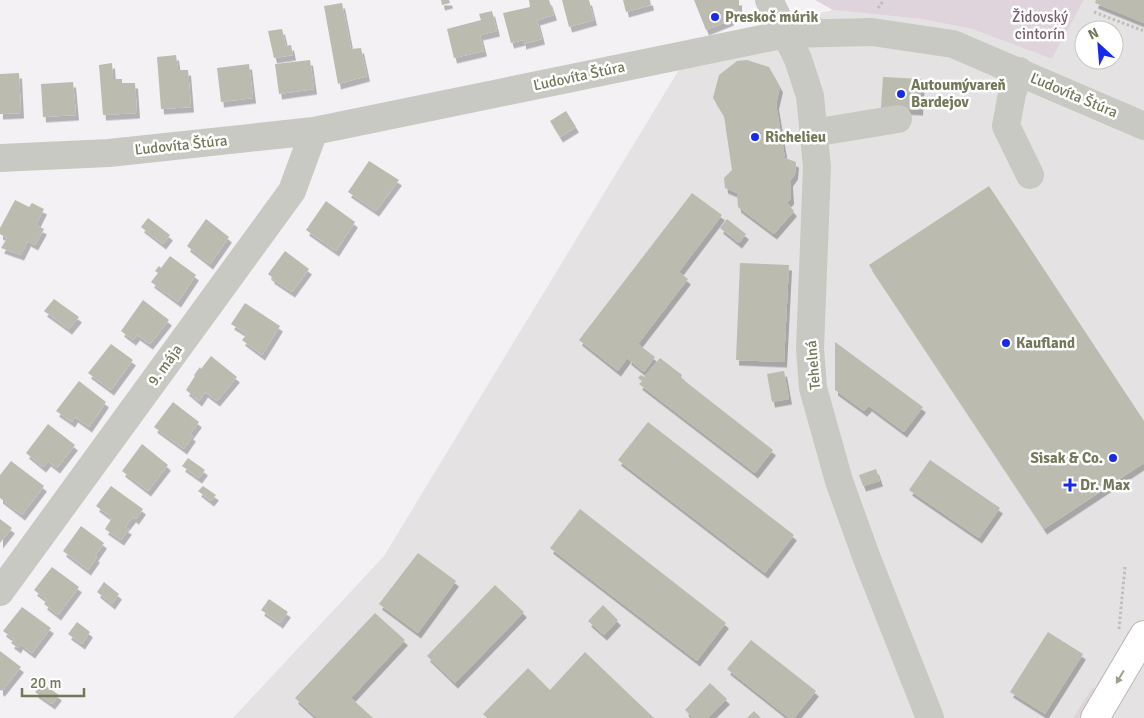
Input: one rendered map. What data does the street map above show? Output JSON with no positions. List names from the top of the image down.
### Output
{
  "streets": {
    "street": ["Ľudovíta Štúra", "9. mája", "Tehelná"]
  },
  "crossings": [
    ["Ľudovíta Štúra", "9. mája"],
    ["Ľudovíta Štúra", "Tehelná"]
  ],
  "parks": ["Židovský cintorín"],
  "places": {
    "other": [
      "Preskoč múrik",
      "Autoumývareň Bardejov",
      "Richelieu",
      "Kaufland",
      "Sisak & Co."
    ],
    "health": ["Dr. Max"]
  },
  "scale_bar": "20 m",
  "north": "top left"
}
